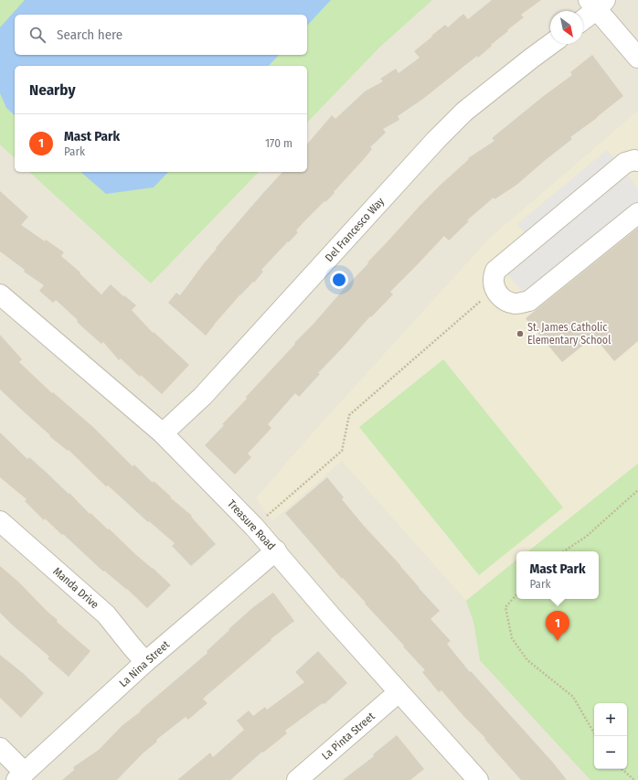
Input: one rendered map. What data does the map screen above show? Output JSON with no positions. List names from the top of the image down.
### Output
{
  "streets": {
    "street": [
      "Del Francesco Way",
      "Treasure Road",
      "Manda Drive",
      "La Nina Street",
      "La Pinta Street"
    ]
  },
  "crossings": [
    ["Del Francesco Way", "Treasure Road"],
    ["Treasure Road", "La Nina Street"],
    ["Treasure Road", "La Pinta Street"],
    ["Manda Drive", "La Nina Street"]
  ],
  "places": ["St. James Catholic Elementary School"],
  "north": "bottom right",
  "page": {
    "search": "Search here",
    "heading": "Nearby",
    "list": [
      {
        "mark": "1",
        "name": "Mast Park",
        "note": "Park",
        "value": "170 m"
      }
    ],
    "popup": ["Mast Park", "Park"],
    "pins": "1",
    "map_buttons": ["+", "−"]
  }
}
